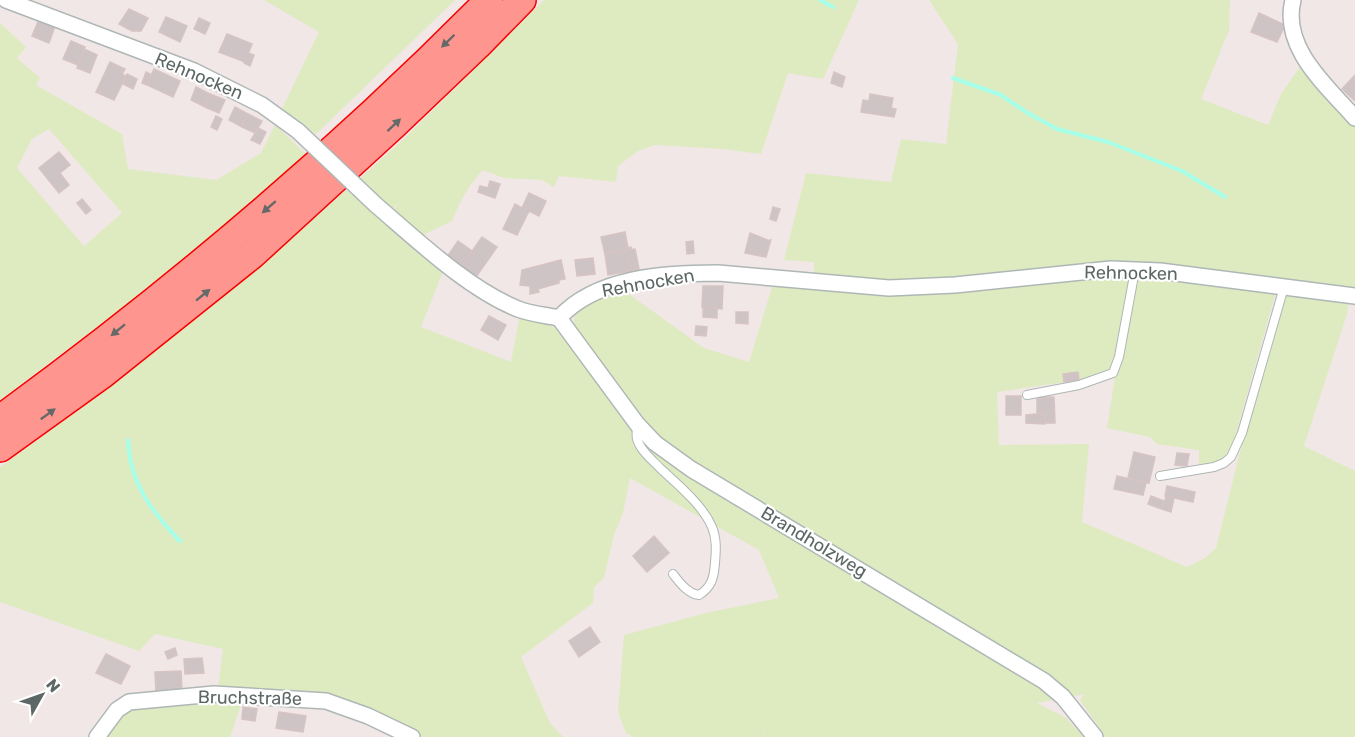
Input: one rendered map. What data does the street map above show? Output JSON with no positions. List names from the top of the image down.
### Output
{
  "streets": {
    "street": ["Rehnocken", "Brandholzweg", "Bruchstraße"]
  },
  "crossings": [
    ["Rehnocken", "Brandholzweg"]
  ],
  "north": "top right"
}
